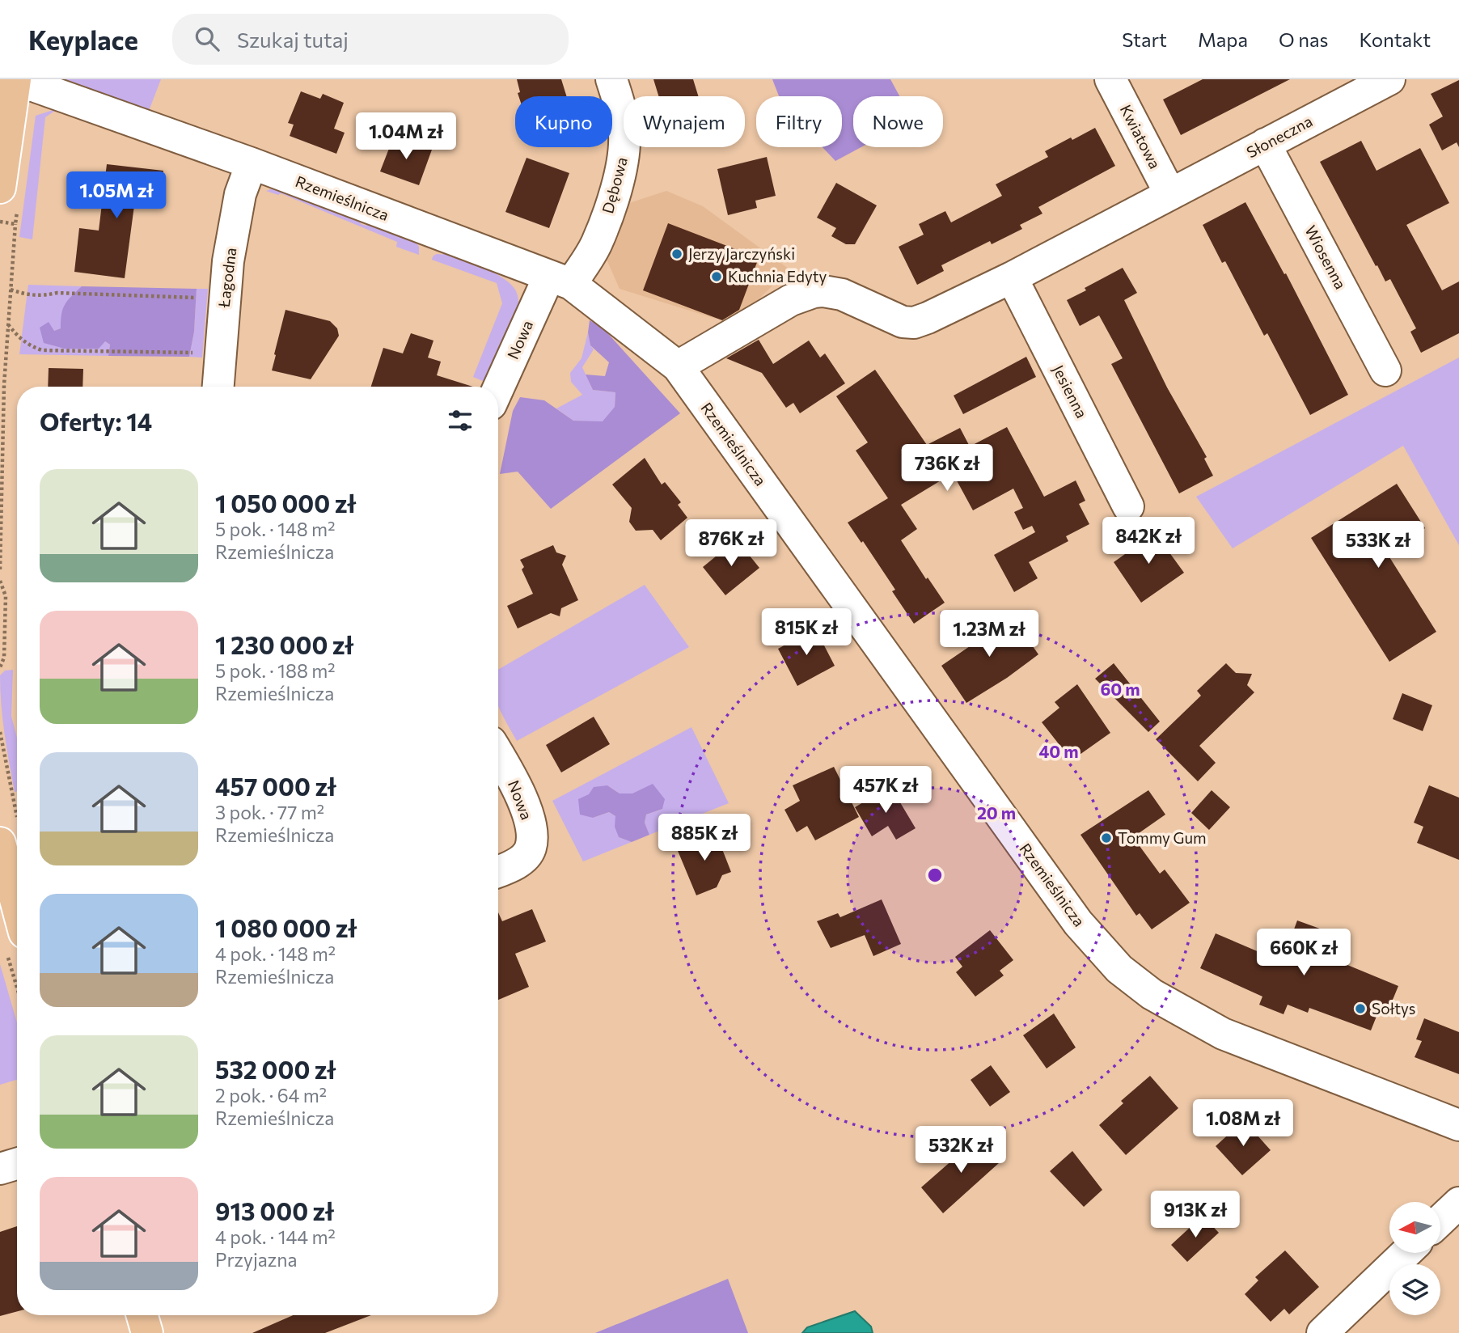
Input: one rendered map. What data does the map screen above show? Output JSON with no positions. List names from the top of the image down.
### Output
{
  "streets": {
    "street": [
      "Kwiatowa",
      "Słoneczna",
      "Dębowa",
      "Rzemieślnicza",
      "Wiosenna",
      "Łagodna",
      "Nowa",
      "Jesienna"
    ]
  },
  "crossings": [
    ["Kwiatowa", "Słoneczna"],
    ["Słoneczna", "Rzemieślnicza"],
    ["Słoneczna", "Wiosenna"],
    ["Słoneczna", "Jesienna"],
    ["Dębowa", "Rzemieślnicza"],
    ["Dębowa", "Nowa"],
    ["Rzemieślnicza", "Łagodna"],
    ["Rzemieślnicza", "Nowa"]
  ],
  "places": [
    "Jerzy Jarczyński",
    "Kuchnia Edyty",
    "Tommy Gum",
    "Sołtys"
  ],
  "north": "left",
  "page": {
    "header": "Keyplace",
    "search": "Szukaj tutaj",
    "nav": [
      "Start",
      "Mapa",
      "O nas",
      "Kontakt"
    ],
    "chip": [
      "Kupno",
      "Wynajem",
      "Filtry",
      "Nowe"
    ],
    "price": [
      "1.04M zł",
      "1.05M zł",
      "736K zł",
      "842K zł",
      "876K zł",
      "533K zł",
      "815K zł",
      "1.23M zł",
      "457K zł",
      "885K zł",
      "660K zł",
      "1.08M zł",
      "532K zł",
      "913K zł"
    ],
    "heading": "Oferty: 14",
    "list": [
      {
        "name": "1 050 000 zł",
        "note": "5 pok. · 148 m² · Rzemieślnicza"
      },
      {
        "name": "1 230 000 zł",
        "note": "5 pok. · 188 m² · Rzemieślnicza"
      },
      {
        "name": "457 000 zł",
        "note": "3 pok. · 77 m² · Rzemieślnicza"
      },
      {
        "name": "1 080 000 zł",
        "note": "4 pok. · 148 m² · Rzemieślnicza"
      },
      {
        "name": "532 000 zł",
        "note": "2 pok. · 64 m² · Rzemieślnicza"
      },
      {
        "name": "913 000 zł",
        "note": "4 pok. · 144 m² · Przyjazna"
      }
    ]
  },
  "rings": ["60 m", "40 m", "20 m"]
}
